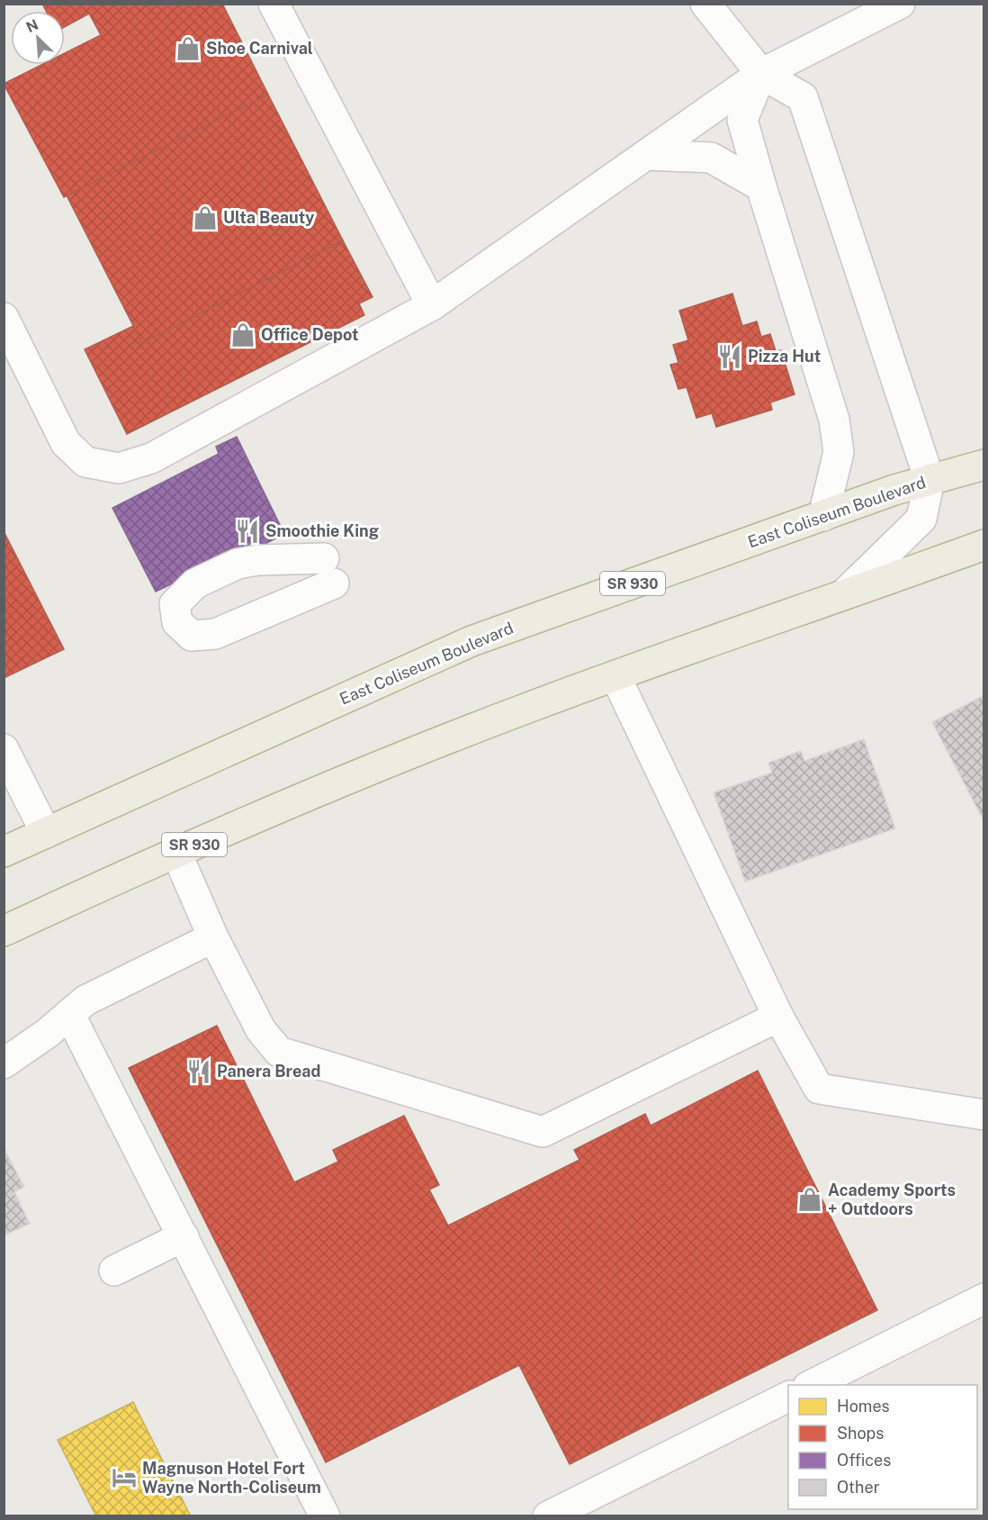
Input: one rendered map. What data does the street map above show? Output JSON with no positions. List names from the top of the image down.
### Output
{
  "streets": {
    "highway": ["East Coliseum Boulevard", "SR 930"]
  },
  "places": {
    "shop": [
      "Shoe Carnival",
      "Ulta Beauty",
      "Office Depot",
      "Academy Sports + Outdoors"
    ],
    "restaurant": ["Pizza Hut", "Smoothie King", "Panera Bread"],
    "hotel": ["Magnuson Hotel Fort Wayne North-Coliseum"]
  },
  "legend": [
    "Homes",
    "Shops",
    "Offices",
    "Other"
  ],
  "north": "top left"
}
